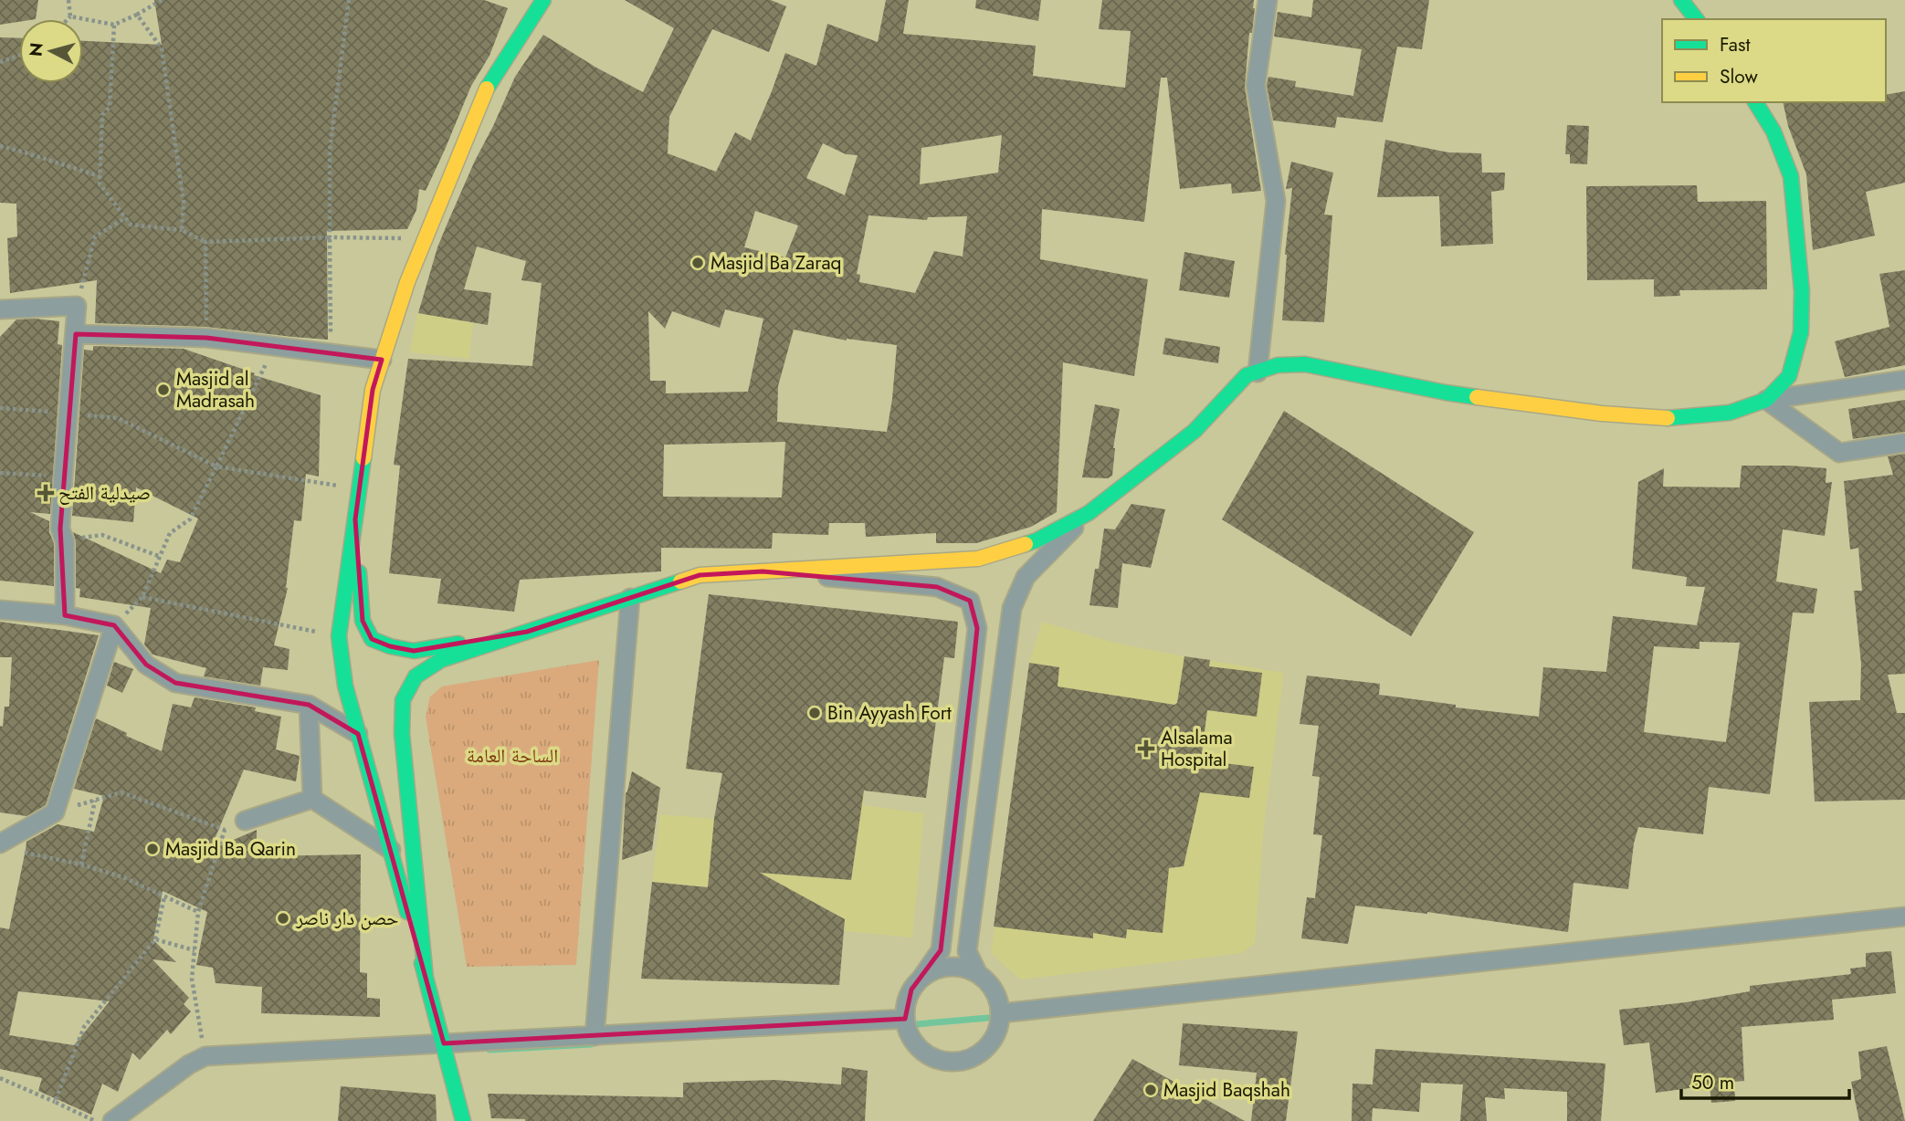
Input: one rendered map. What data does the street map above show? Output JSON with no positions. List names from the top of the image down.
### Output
{
  "parks": ["الساحة العامة"],
  "places": {
    "other": [
      "Masjid Ba Zaraq",
      "Masjid al Madrasah",
      "Bin Ayyash Fort",
      "Masjid Ba Qarin",
      "حصن دار ناصر",
      "Masjid Baqshah"
    ],
    "health": ["صيدلية الفتح", "Alsalama Hospital"]
  },
  "legend": ["Fast", "Slow"],
  "scale_bar": "50 m",
  "north": "left"
}
